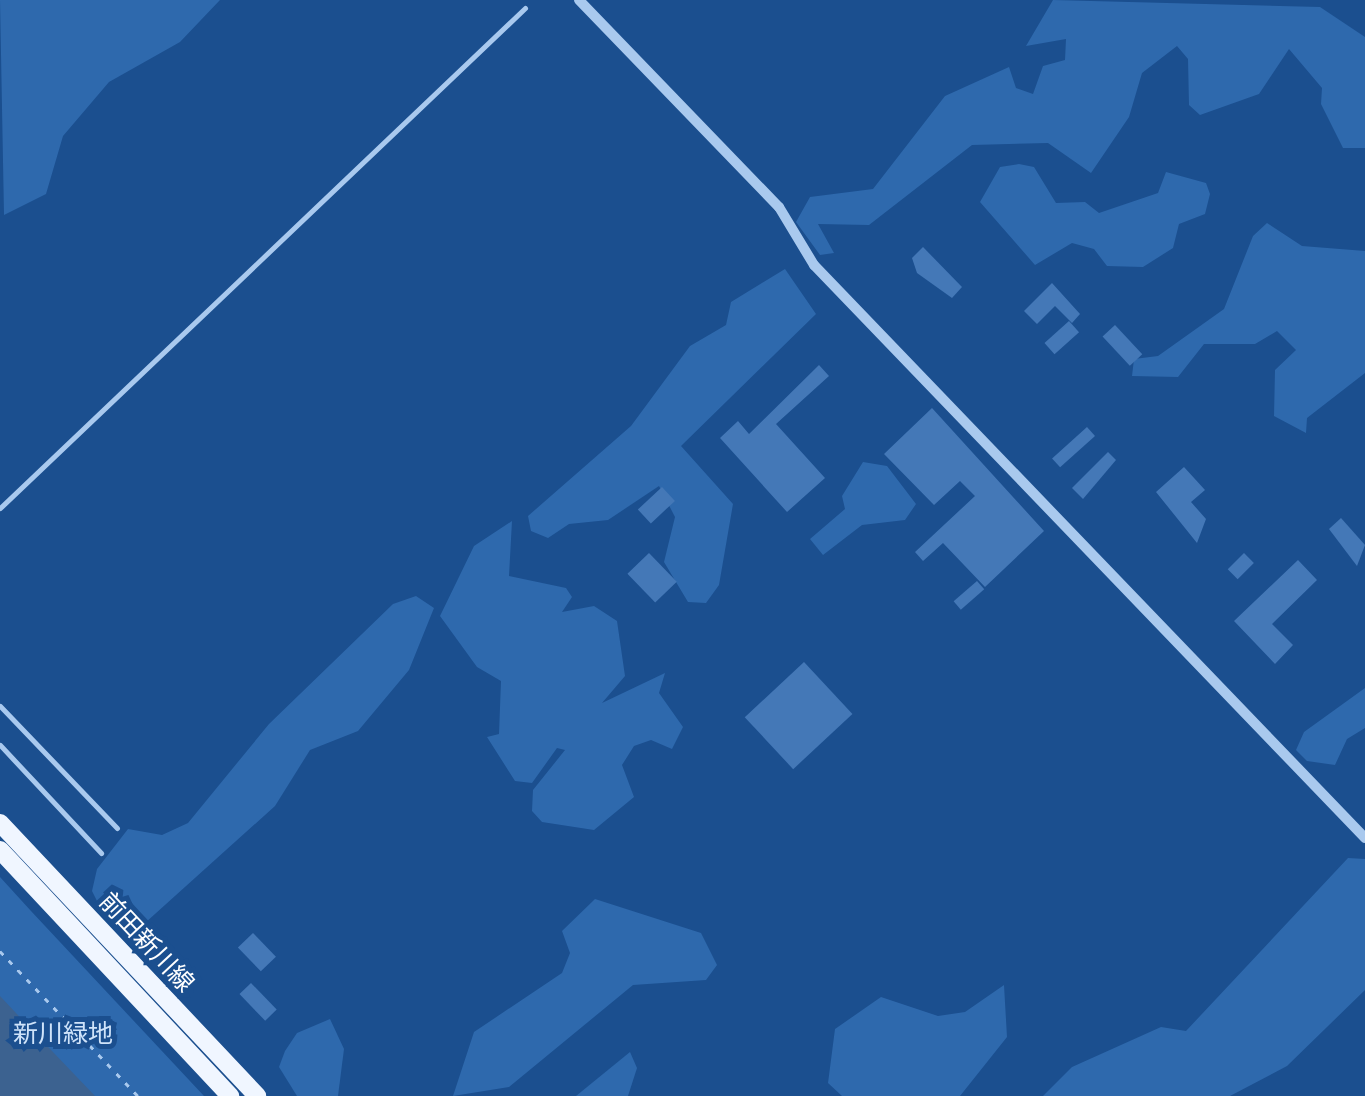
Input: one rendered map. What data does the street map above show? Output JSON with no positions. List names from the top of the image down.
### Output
{
  "streets": {
    "main road": ["前田新川線"]
  },
  "parks": ["新川緑地"]
}
